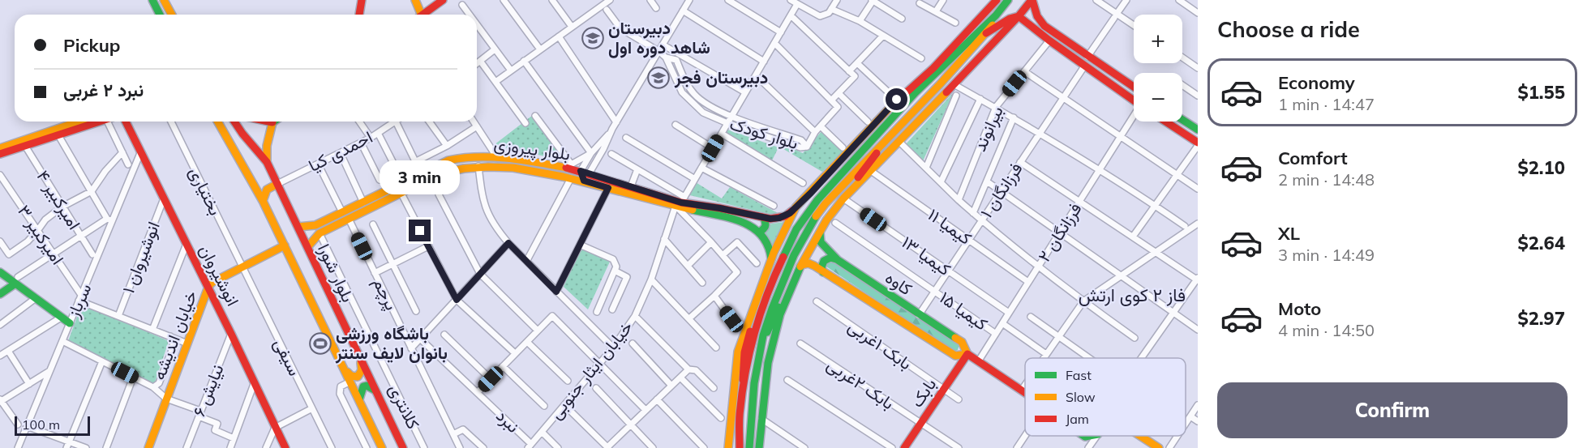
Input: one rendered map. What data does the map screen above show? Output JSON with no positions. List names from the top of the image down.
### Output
{
  "streets": {
    "main road": [
      "بلوار پیروزی",
      "بلوار شورا",
      "انوشیروان",
      "کاوه",
      "خیابان اندیشه",
      "بابک"
    ],
    "street": [
      "بیرانوند",
      "بلوار کودک",
      "احمدی کیا",
      "فرزانگان ۱",
      "بختیاری",
      "امیرکبیر ۴",
      "کیمیا ۱۱",
      "فرزانگان ۲",
      "امیرکبیر ۳",
      "کیمیا ۱۳",
      "انوشیروان ۱",
      "پرچم",
      "سرباز",
      "کیمیا ۱۵",
      "بابک ۱غربی",
      "سیفی",
      "خیابان ایثار جنوبی",
      "بابک ۲غربی",
      "نیایش ۶",
      "کلانتری",
      "نبرد"
    ]
  },
  "crossings": [
    ["بلوار کودک", "خیابان ایثار جنوبی"],
    ["بلوار پیروزی", "بلوار شورا"],
    ["بلوار پیروزی", "پرچم"],
    ["بلوار پیروزی", "خیابان ایثار جنوبی"],
    ["بلوار پیروزی", "کلانتری"],
    ["احمدی کیا", "بلوار شورا"],
    ["فرزانگان ۱", "کیمیا ۱۱"],
    ["فرزانگان ۱", "کیمیا ۱۳"],
    ["فرزانگان ۱", "کاوه"],
    ["فرزانگان ۱", "کیمیا ۱۵"],
    ["بختیاری", "خیابان اندیشه"],
    ["بختیاری", "سیفی"],
    ["کیمیا ۱۱", "فرزانگان ۲"],
    ["فرزانگان ۲", "کیمیا ۱۳"],
    ["فرزانگان ۲", "کاوه"],
    ["فرزانگان ۲", "کیمیا ۱۵"],
    ["امیرکبیر ۳", "سرباز"],
    ["انوشیروان ۱", "انوشیروان"],
    ["بلوار شورا", "خیابان اندیشه"],
    ["انوشیروان", "سرباز"],
    ["انوشیروان", "خیابان اندیشه"],
    ["انوشیروان", "نیایش ۶"],
    ["کاوه", "بابک"],
    ["خیابان اندیشه", "سیفی"],
    ["بابک ۱غربی", "بابک"],
    ["خیابان ایثار جنوبی", "نبرد"],
    ["بابک ۲غربی", "بابک"]
  ],
  "districts": ["فاز ۲ کوی ارتش"],
  "places": {
    "school or university": ["دبیرستان شاهد دوره اول", "دبیرستان فجر"],
    "sports": ["باشگاه ورزشی بانوان لایف سنتر"]
  },
  "legend": ["Fast", "Slow", "Jam"],
  "scale_bar": "100 m",
  "page": {
    "heading": "Choose a ride",
    "map_buttons": ["+", "−"],
    "banner": ["Pickup", "نبرد ۲ غربی"],
    "list": [
      {
        "name": "Economy",
        "note": "1 min · 14:47",
        "value": "$1.55"
      },
      {
        "name": "Comfort",
        "note": "2 min · 14:48",
        "value": "$2.10"
      },
      {
        "name": "XL",
        "note": "3 min · 14:49",
        "value": "$2.64"
      },
      {
        "name": "Moto",
        "note": "4 min · 14:50",
        "value": "$2.97"
      }
    ],
    "bubble": "3 min",
    "buttons": "Confirm",
    "scale": "100 m"
  }
}
